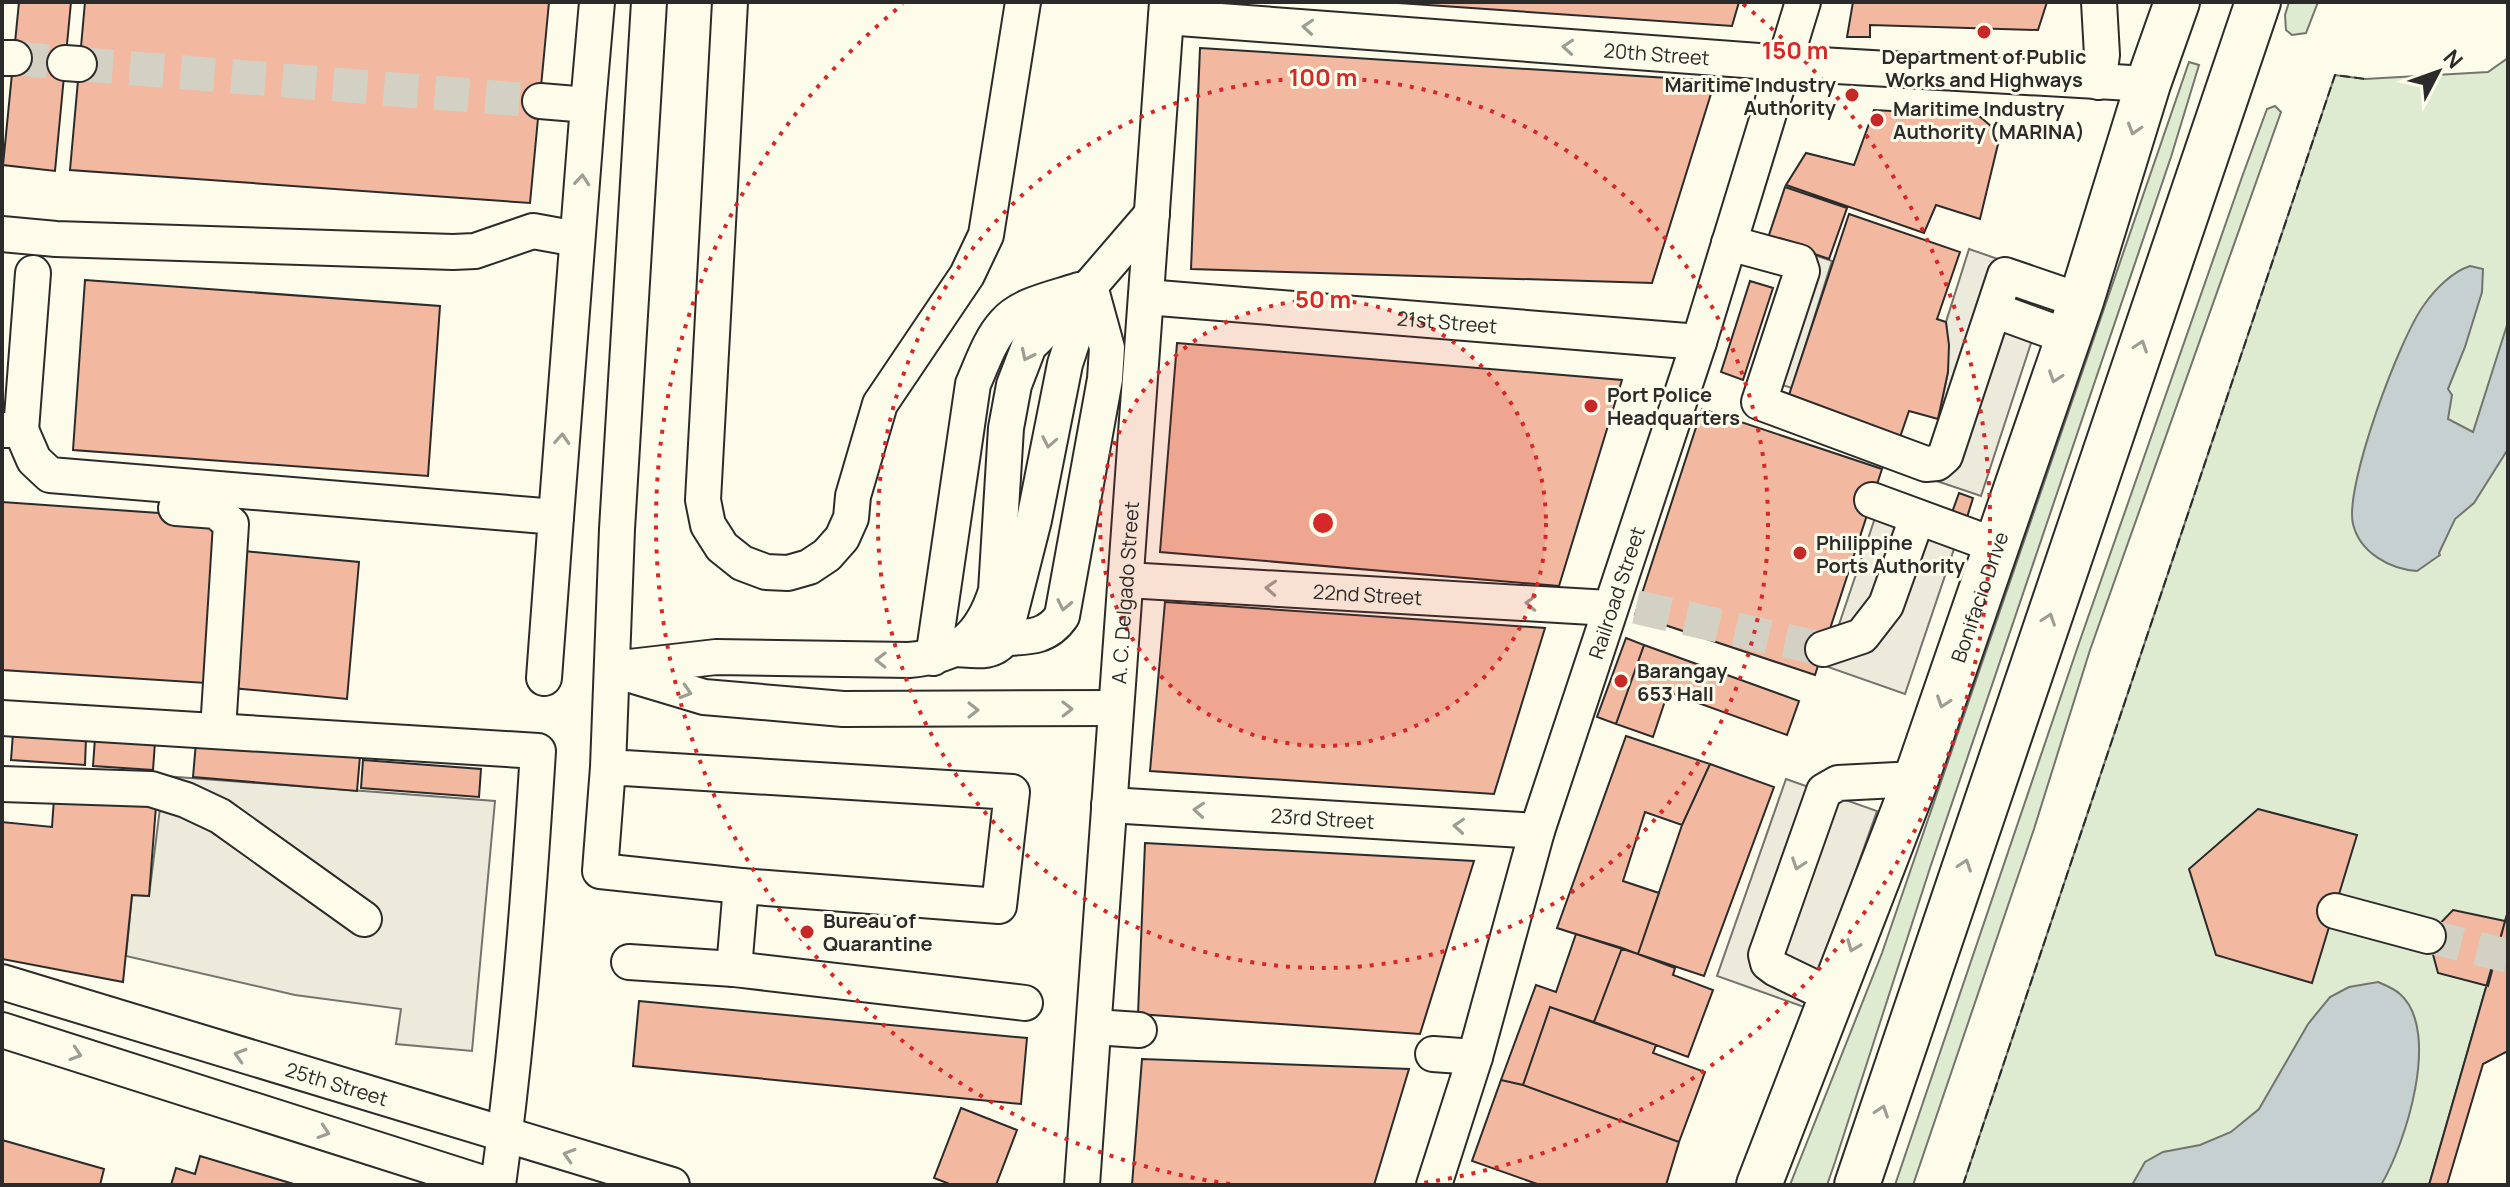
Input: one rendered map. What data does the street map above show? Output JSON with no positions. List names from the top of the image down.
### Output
{
  "streets": {
    "highway": ["Bonifacio Drive"],
    "street": [
      "20th Street",
      "21st Street",
      "Railroad Street",
      "A. C. Delgado Street",
      "22nd Street",
      "23rd Street",
      "25th Street"
    ]
  },
  "crossings": [
    ["20th Street", "Railroad Street"],
    ["20th Street", "A. C. Delgado Street"],
    ["20th Street", "Bonifacio Drive"],
    ["21st Street", "Railroad Street"],
    ["21st Street", "A. C. Delgado Street"],
    ["Railroad Street", "22nd Street"],
    ["Railroad Street", "23rd Street"],
    ["A. C. Delgado Street", "22nd Street"],
    ["A. C. Delgado Street", "23rd Street"]
  ],
  "one_way": ["20th Street", "22nd Street", "23rd Street"],
  "places": [
    "Department of Public Works and Highways",
    "Maritime Industry Authority",
    "Maritime Industry Authority (MARINA)",
    "Port Police Headquarters",
    "Philippine Ports Authority",
    "Barangay 653 Hall",
    "Bureau of Quarantine"
  ],
  "north": "top right",
  "rings": ["150 m", "100 m", "50 m"]
}
